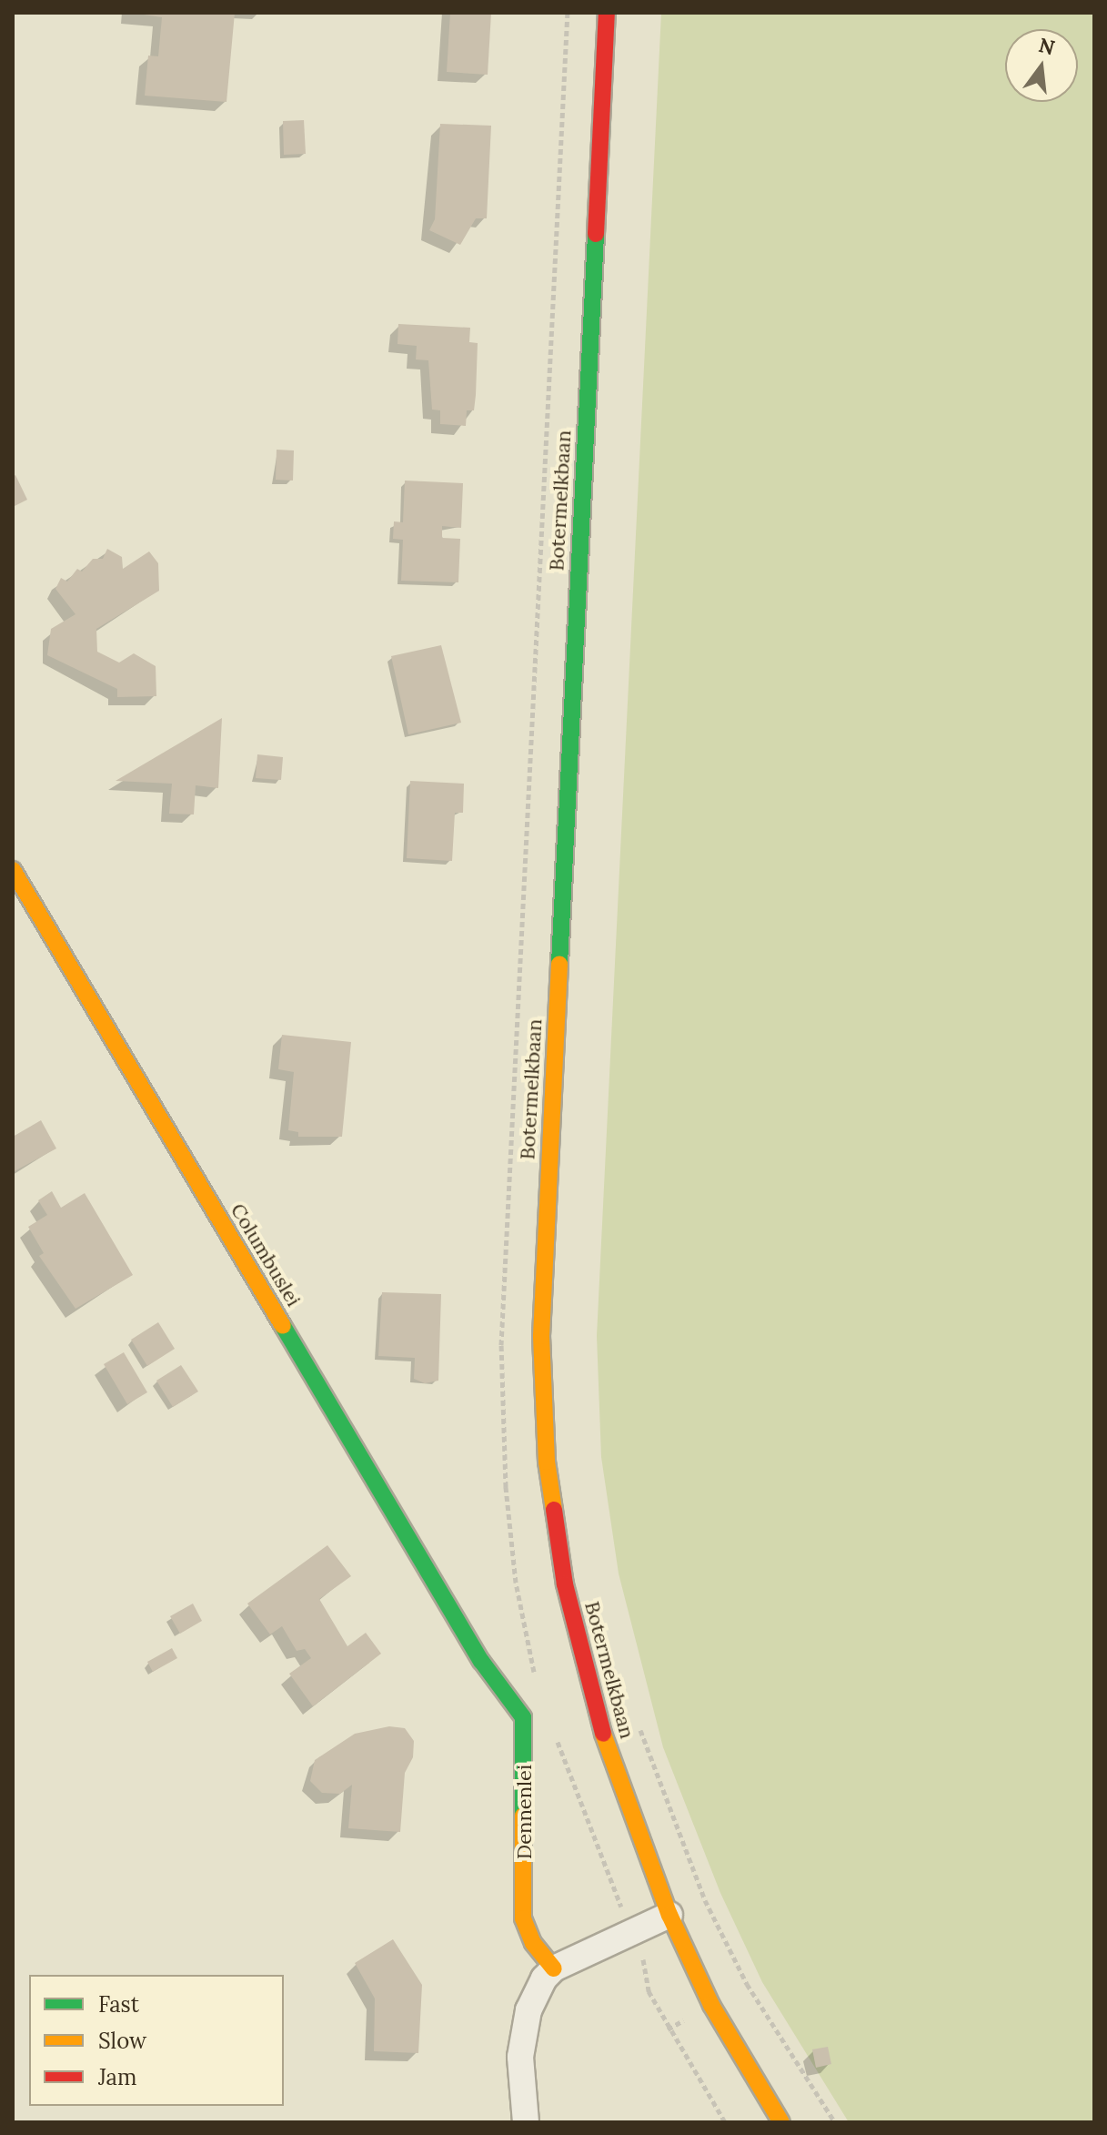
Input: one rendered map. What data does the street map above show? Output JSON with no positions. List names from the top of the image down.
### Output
{
  "streets": {
    "main road": ["Botermelkbaan", "Columbuslei", "Dennenlei"]
  },
  "crossings": [
    ["Columbuslei", "Dennenlei"]
  ],
  "legend": ["Fast", "Slow", "Jam"],
  "north": "top"
}
